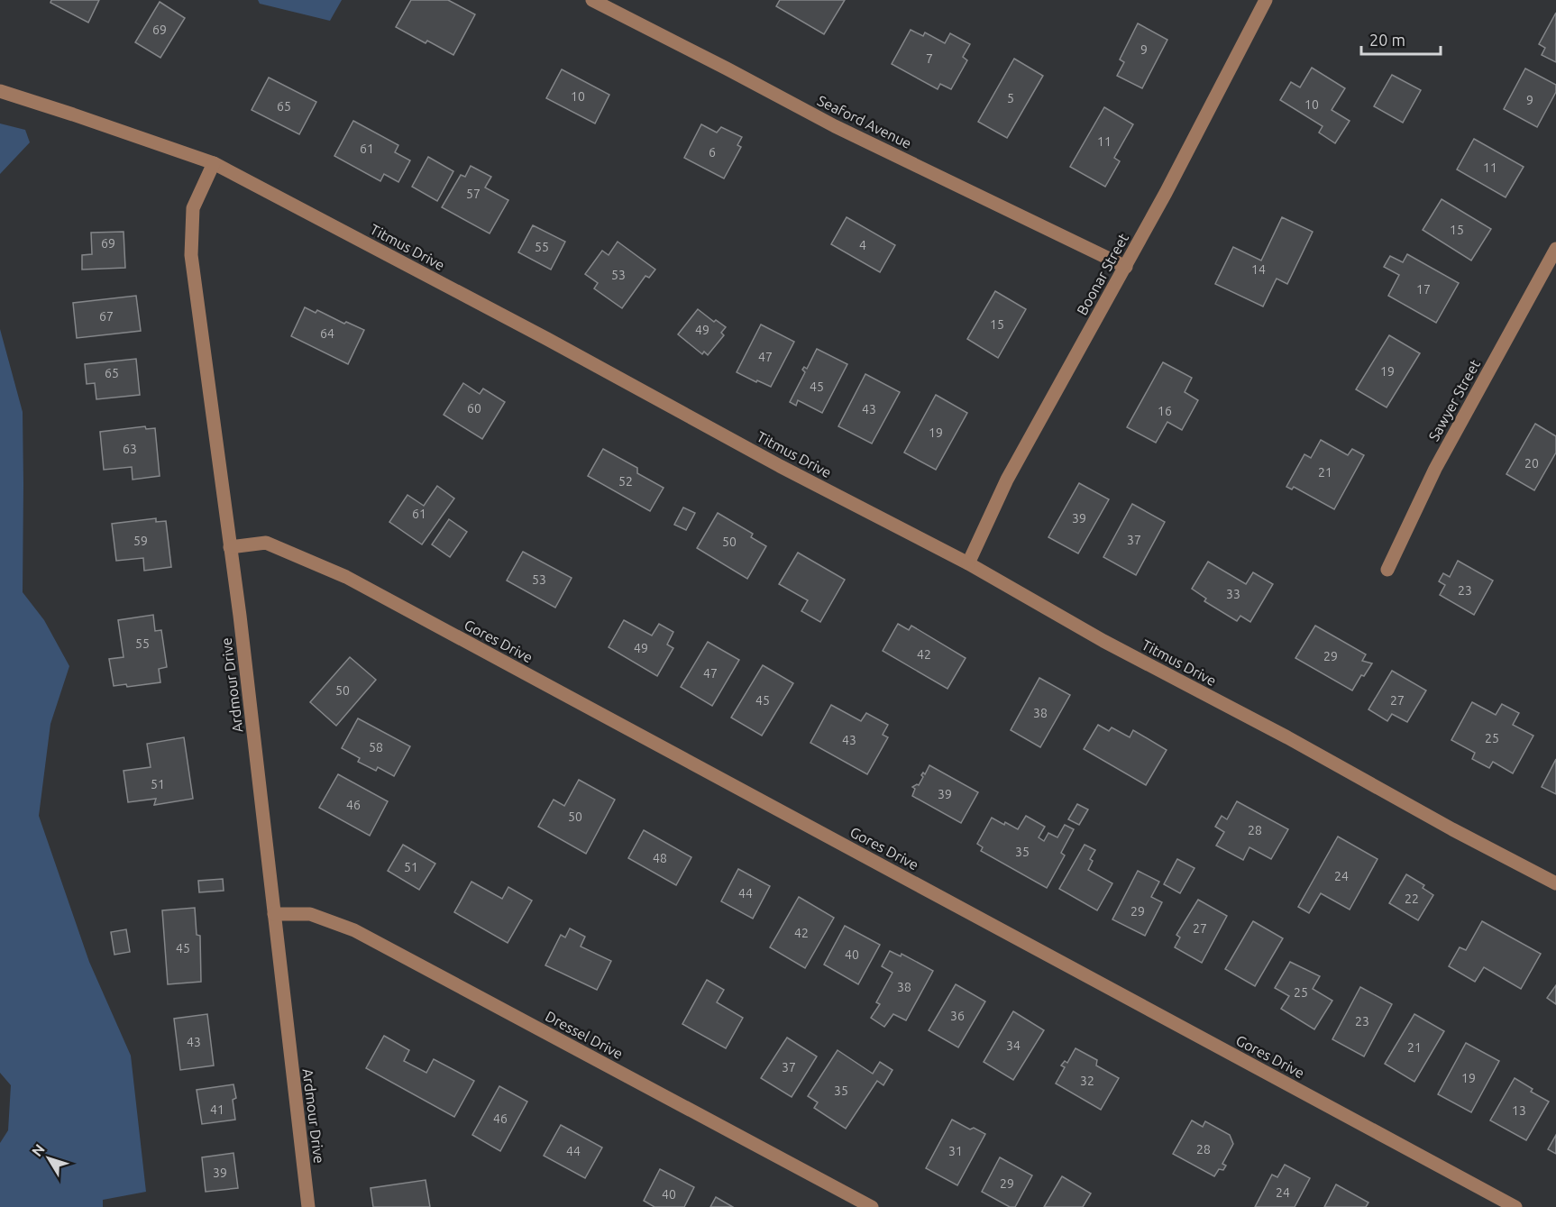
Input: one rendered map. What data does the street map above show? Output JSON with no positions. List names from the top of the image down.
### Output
{
  "streets": {
    "street": [
      "Seaford Avenue",
      "Titmus Drive",
      "Boonar Street",
      "Sawyer Street",
      "Gores Drive",
      "Ardmour Drive",
      "Dressel Drive"
    ]
  },
  "crossings": [
    ["Seaford Avenue", "Boonar Street"],
    ["Titmus Drive", "Boonar Street"],
    ["Titmus Drive", "Ardmour Drive"],
    ["Gores Drive", "Ardmour Drive"],
    ["Ardmour Drive", "Dressel Drive"]
  ],
  "house_numbers": [
    "69",
    "9",
    "7",
    "10",
    "5",
    "9",
    "10",
    "65",
    "11",
    "61",
    "6",
    "11",
    "57",
    "15",
    "69",
    "4",
    "55",
    "14",
    "53",
    "17",
    "67",
    "15",
    "49",
    "64",
    "47",
    "19",
    "65",
    "45",
    "60",
    "43",
    "16",
    "19",
    "63",
    "20",
    "21",
    "52",
    "61",
    "39",
    "37",
    "59",
    "50",
    "53",
    "23",
    "33",
    "55",
    "49",
    "42",
    "29",
    "47",
    "50",
    "45",
    "27",
    "38",
    "25",
    "43",
    "58",
    "51",
    "39",
    "46",
    "50",
    "28",
    "35",
    "48",
    "51",
    "24",
    "44",
    "22",
    "29",
    "27",
    "42",
    "45",
    "40",
    "38",
    "25",
    "36",
    "23",
    "43",
    "34",
    "21",
    "37",
    "19",
    "32",
    "35",
    "41",
    "13",
    "46",
    "28",
    "44",
    "31",
    "39",
    "29",
    "24",
    "40"
  ],
  "scale_bar": "20 m",
  "north": "top left"
}
